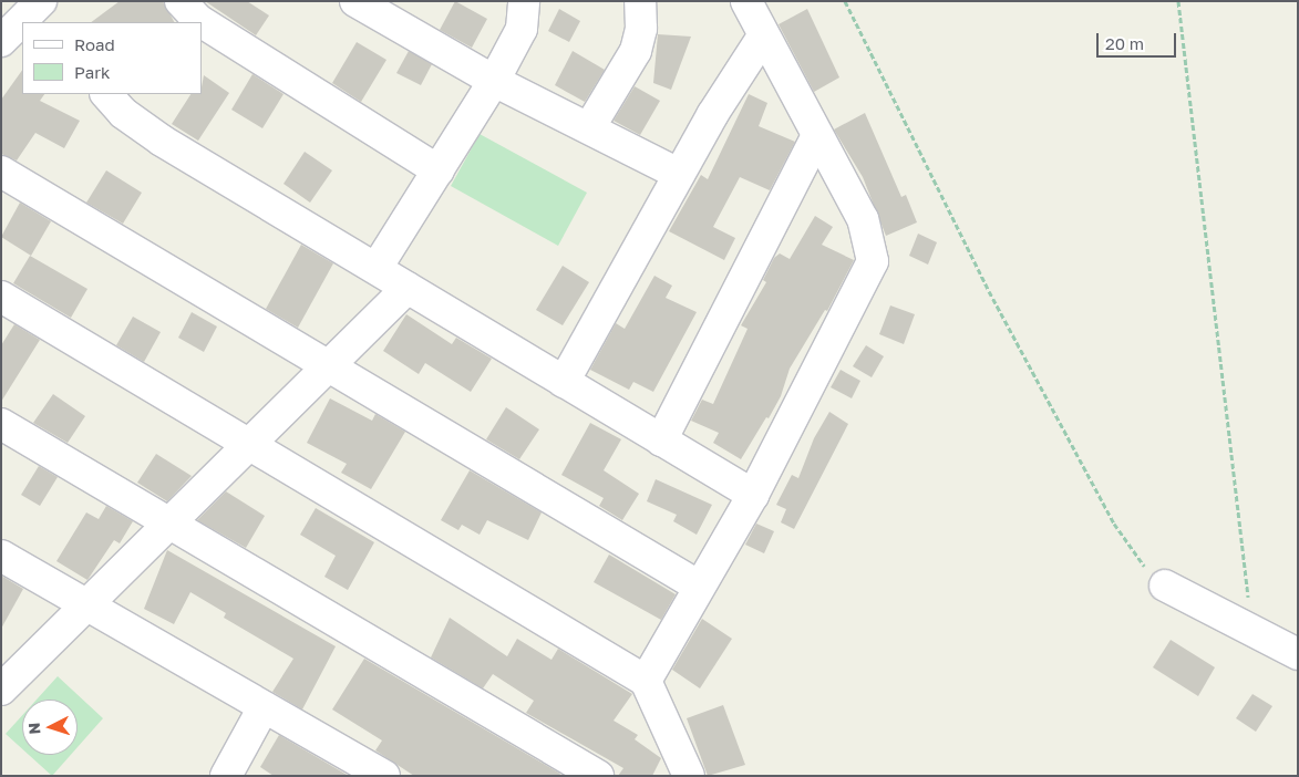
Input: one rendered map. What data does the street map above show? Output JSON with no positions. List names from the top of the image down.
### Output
{
  "legend": ["Road", "Park"],
  "scale_bar": "20 m",
  "north": "left"
}
